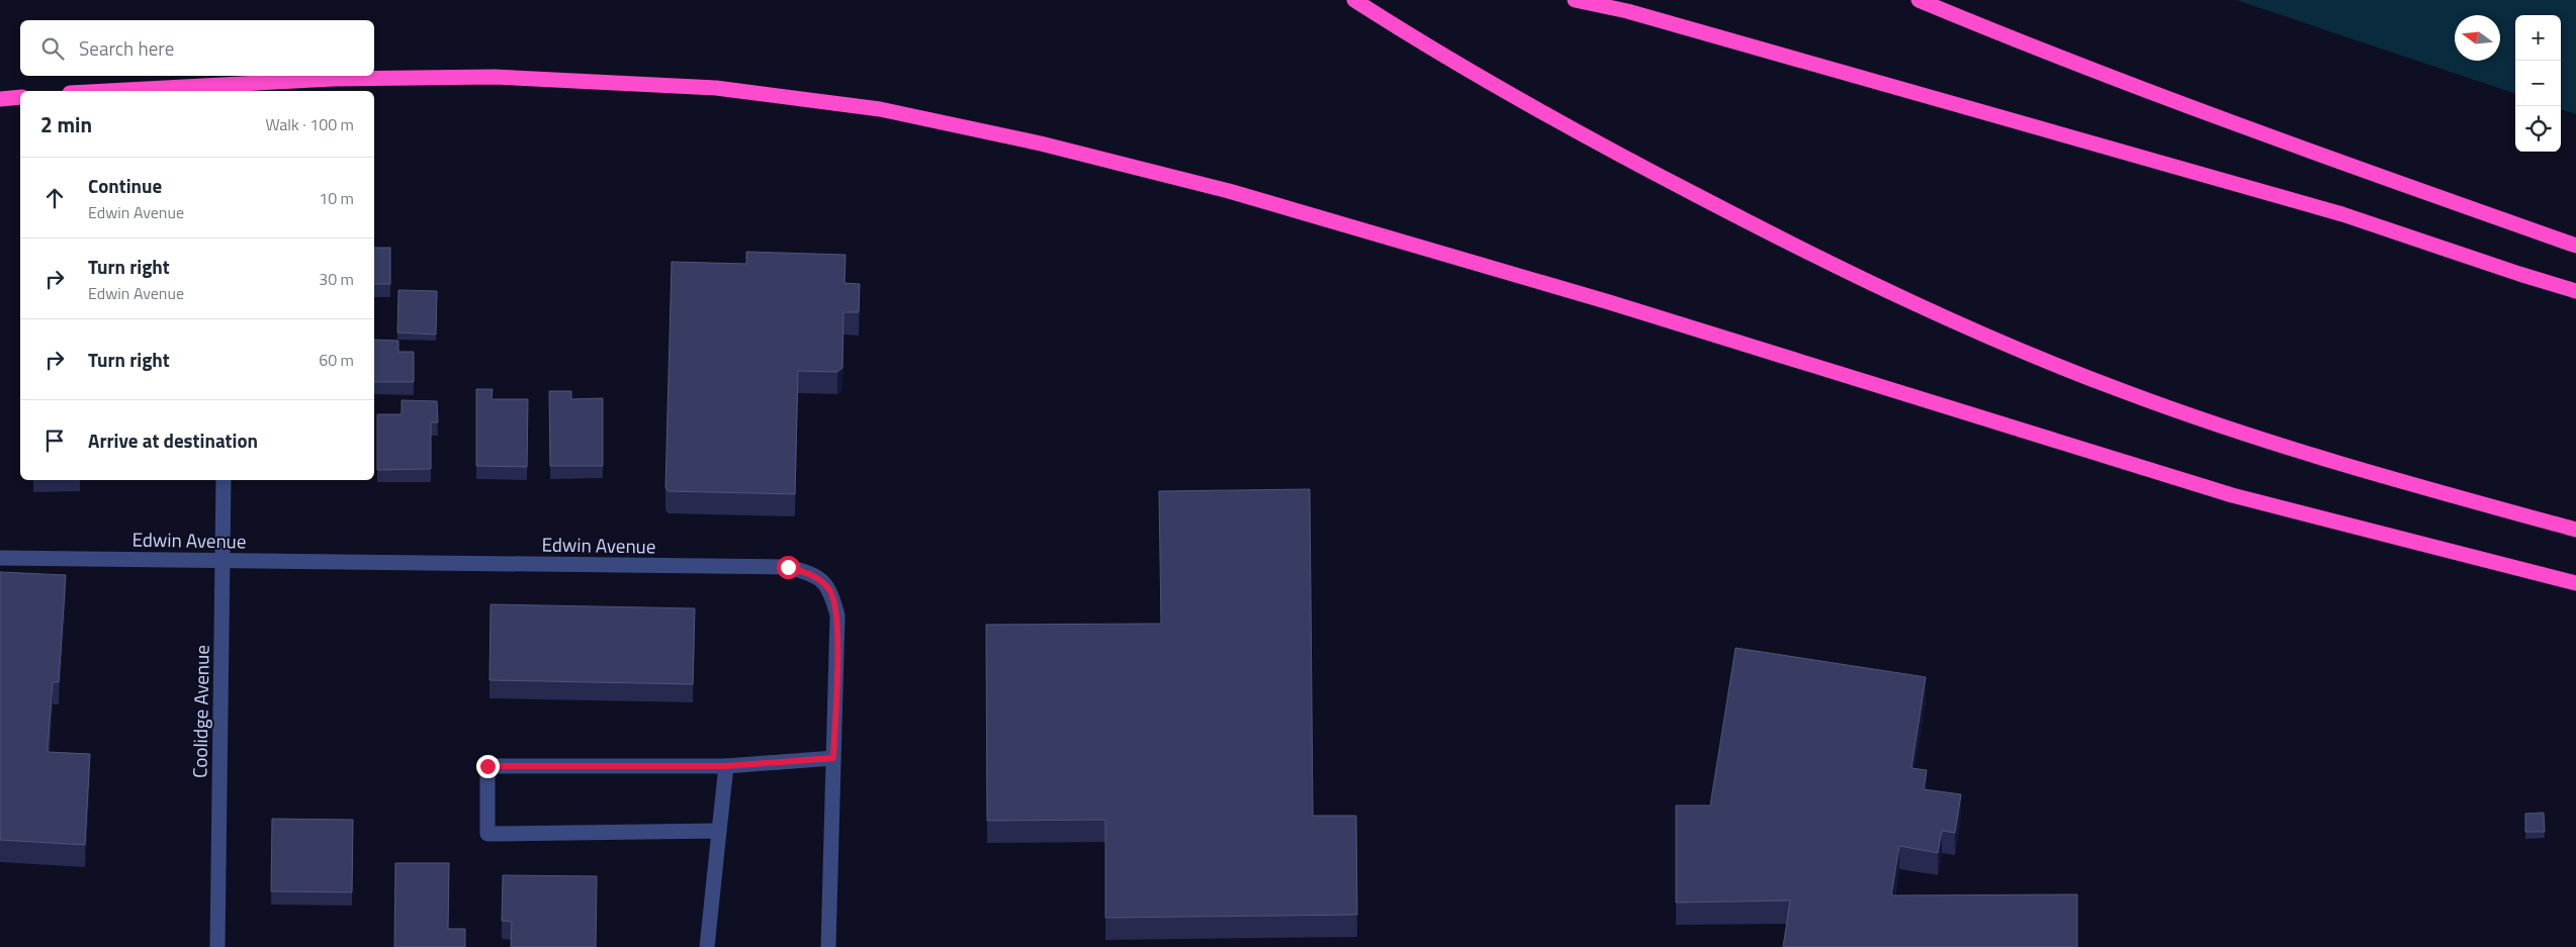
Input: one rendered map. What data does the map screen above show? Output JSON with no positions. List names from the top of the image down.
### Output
{
  "streets": {
    "street": ["Edwin Avenue", "Coolidge Avenue"]
  },
  "crossings": [
    ["Edwin Avenue", "Coolidge Avenue"]
  ],
  "north": "left",
  "page": {
    "map_buttons": ["+", "−"],
    "search": "Search here",
    "heading": ["2 min", "Walk · 100 m"],
    "list": [
      ["Continue", "Edwin Avenue", "10 m"],
      ["Turn right", "Edwin Avenue", "30 m"],
      ["Turn right", "60 m"],
      "Arrive at destination"
    ]
  }
}
